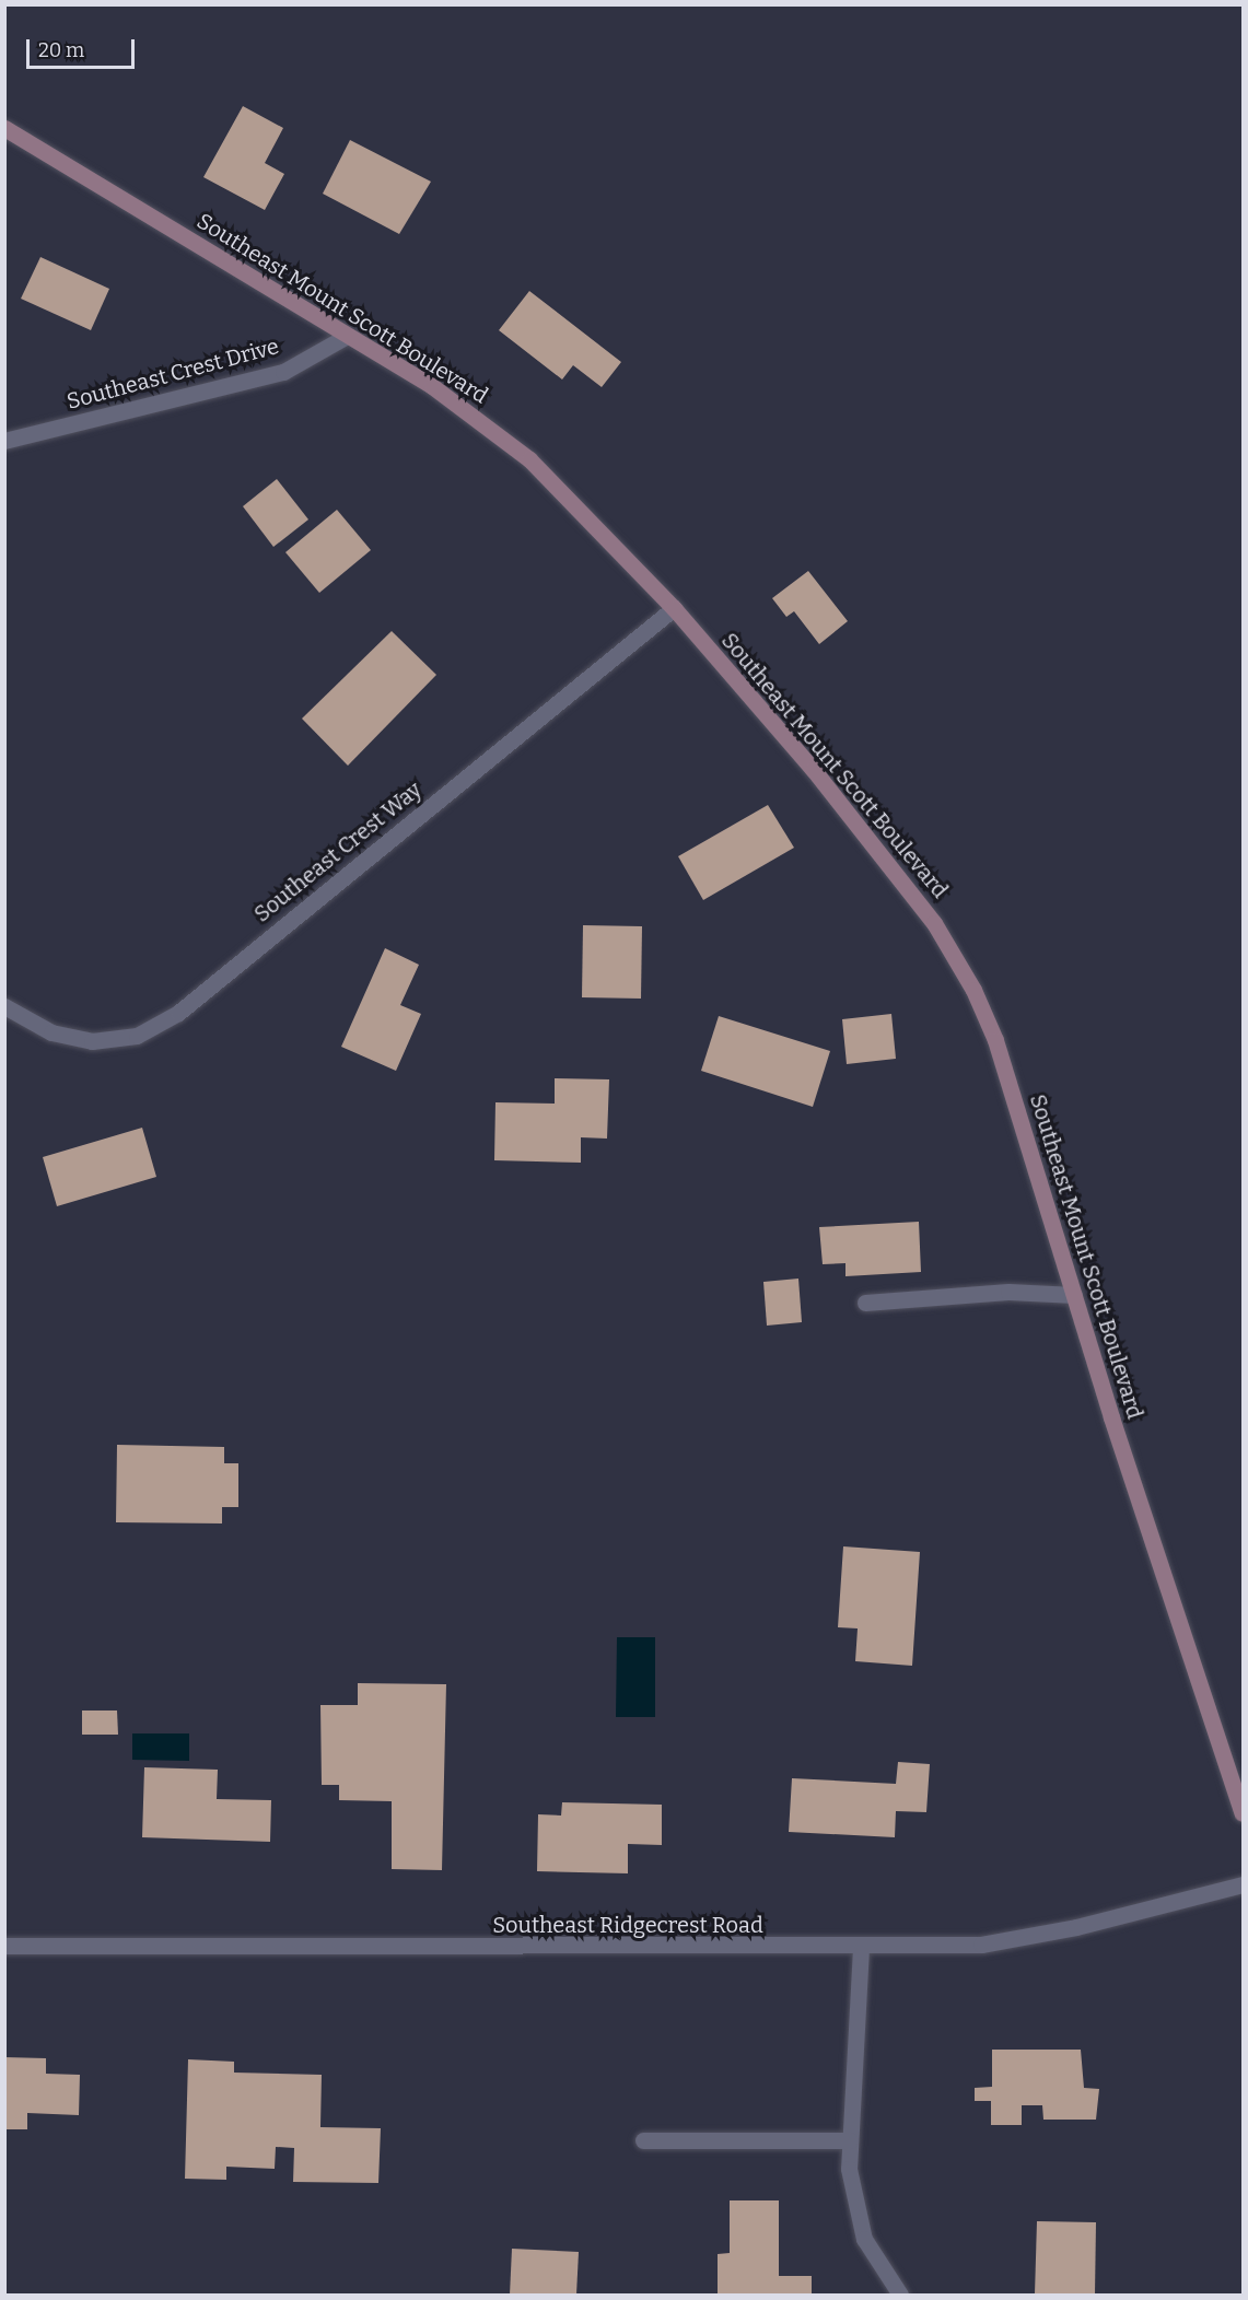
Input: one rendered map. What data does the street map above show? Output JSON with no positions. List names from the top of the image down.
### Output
{
  "streets": {
    "main road": ["Southeast Mount Scott Boulevard"],
    "street": ["Southeast Crest Drive", "Southeast Crest Way", "Southeast Ridgecrest Road"]
  },
  "crossings": [
    ["Southeast Mount Scott Boulevard", "Southeast Crest Drive"],
    ["Southeast Mount Scott Boulevard", "Southeast Crest Way"]
  ],
  "scale_bar": "20 m"
}
